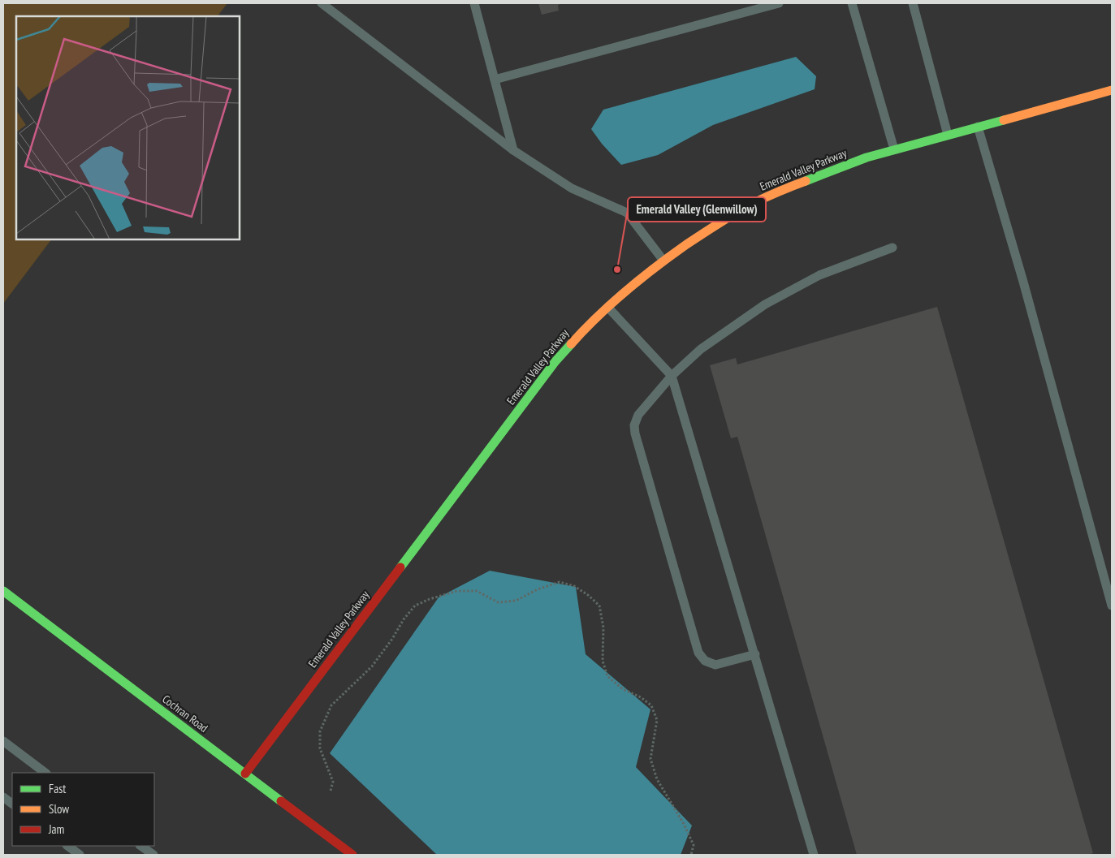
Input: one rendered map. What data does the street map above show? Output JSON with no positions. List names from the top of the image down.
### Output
{
  "streets": {
    "street": ["Emerald Valley Parkway", "Cochran Road"]
  },
  "crossings": [
    ["Emerald Valley Parkway", "Cochran Road"]
  ],
  "places": ["Emerald Valley (Glenwillow)"],
  "legend": ["Fast", "Slow", "Jam"]
}
